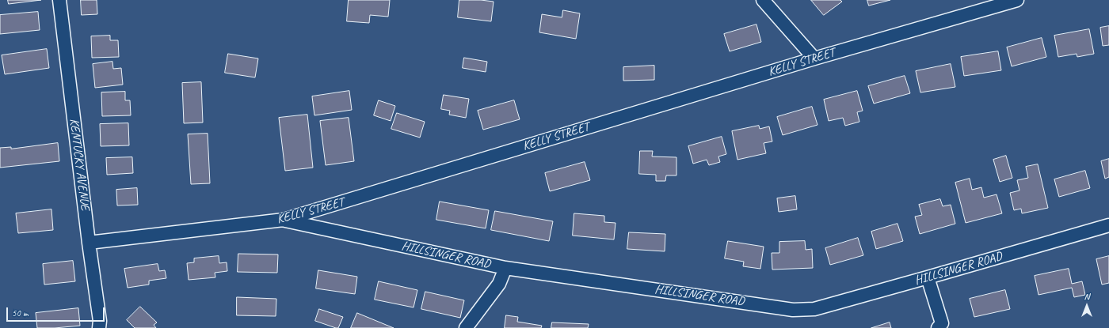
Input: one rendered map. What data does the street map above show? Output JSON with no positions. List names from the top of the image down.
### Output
{
  "streets": {
    "street": ["KELLY STREET", "KENTUCKY AVENUE", "HILLSINGER ROAD"]
  },
  "crossings": [
    ["KELLY STREET", "KENTUCKY AVENUE"],
    ["KELLY STREET", "HILLSINGER ROAD"]
  ],
  "scale_bar": "50 m",
  "north": "top"
}
